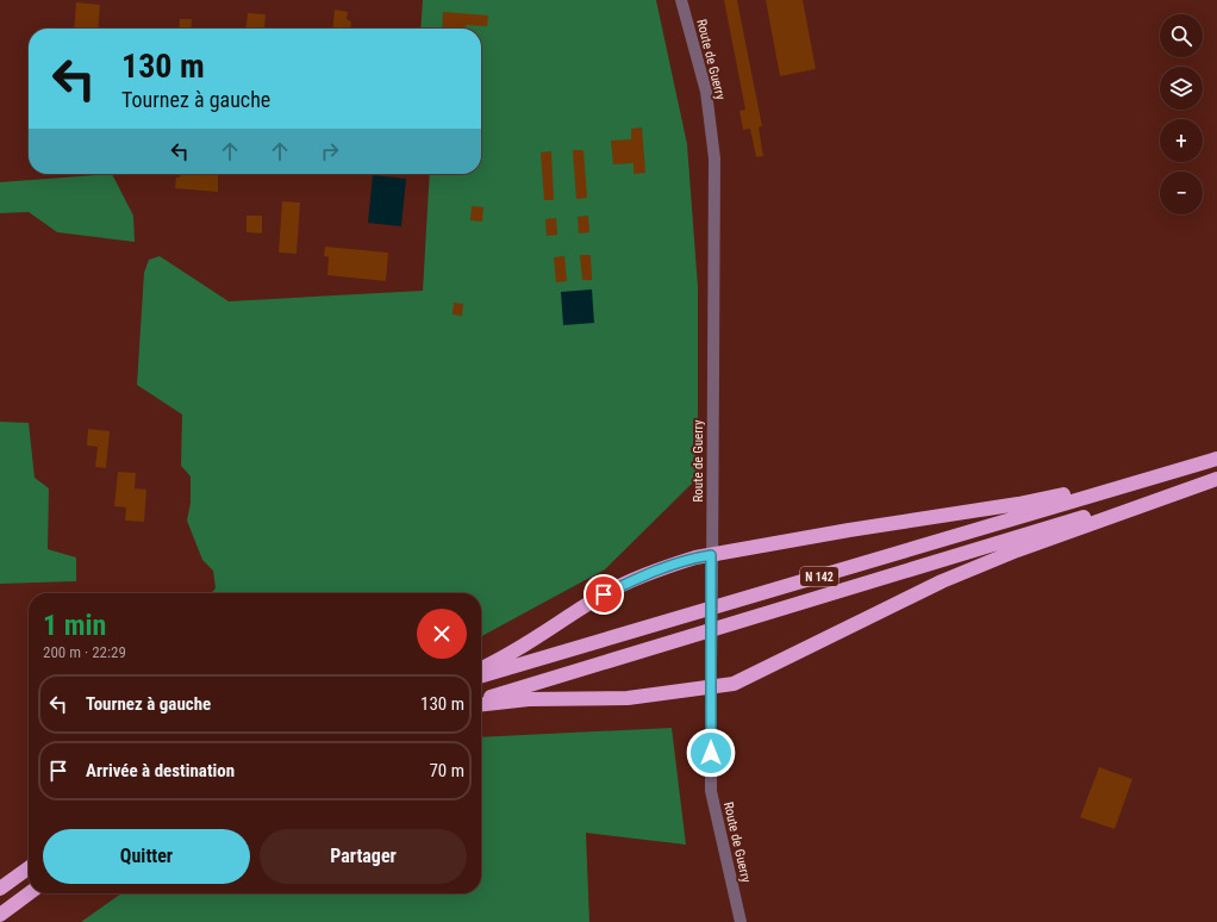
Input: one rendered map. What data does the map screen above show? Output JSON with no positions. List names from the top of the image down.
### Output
{
  "streets": {
    "highway": ["N 142"],
    "street": ["Route de Guerry"]
  },
  "page": {
    "map_buttons": ["+", "−"],
    "turn": ["130 m", "Tournez à gauche"],
    "heading": ["1 min", "200 m · 22:29"],
    "list": [
      {
        "name": "Tournez à gauche",
        "value": "130 m"
      },
      {
        "name": "Arrivée à destination",
        "value": "70 m"
      }
    ],
    "buttons": ["Quitter", "Partager"]
  }
}
